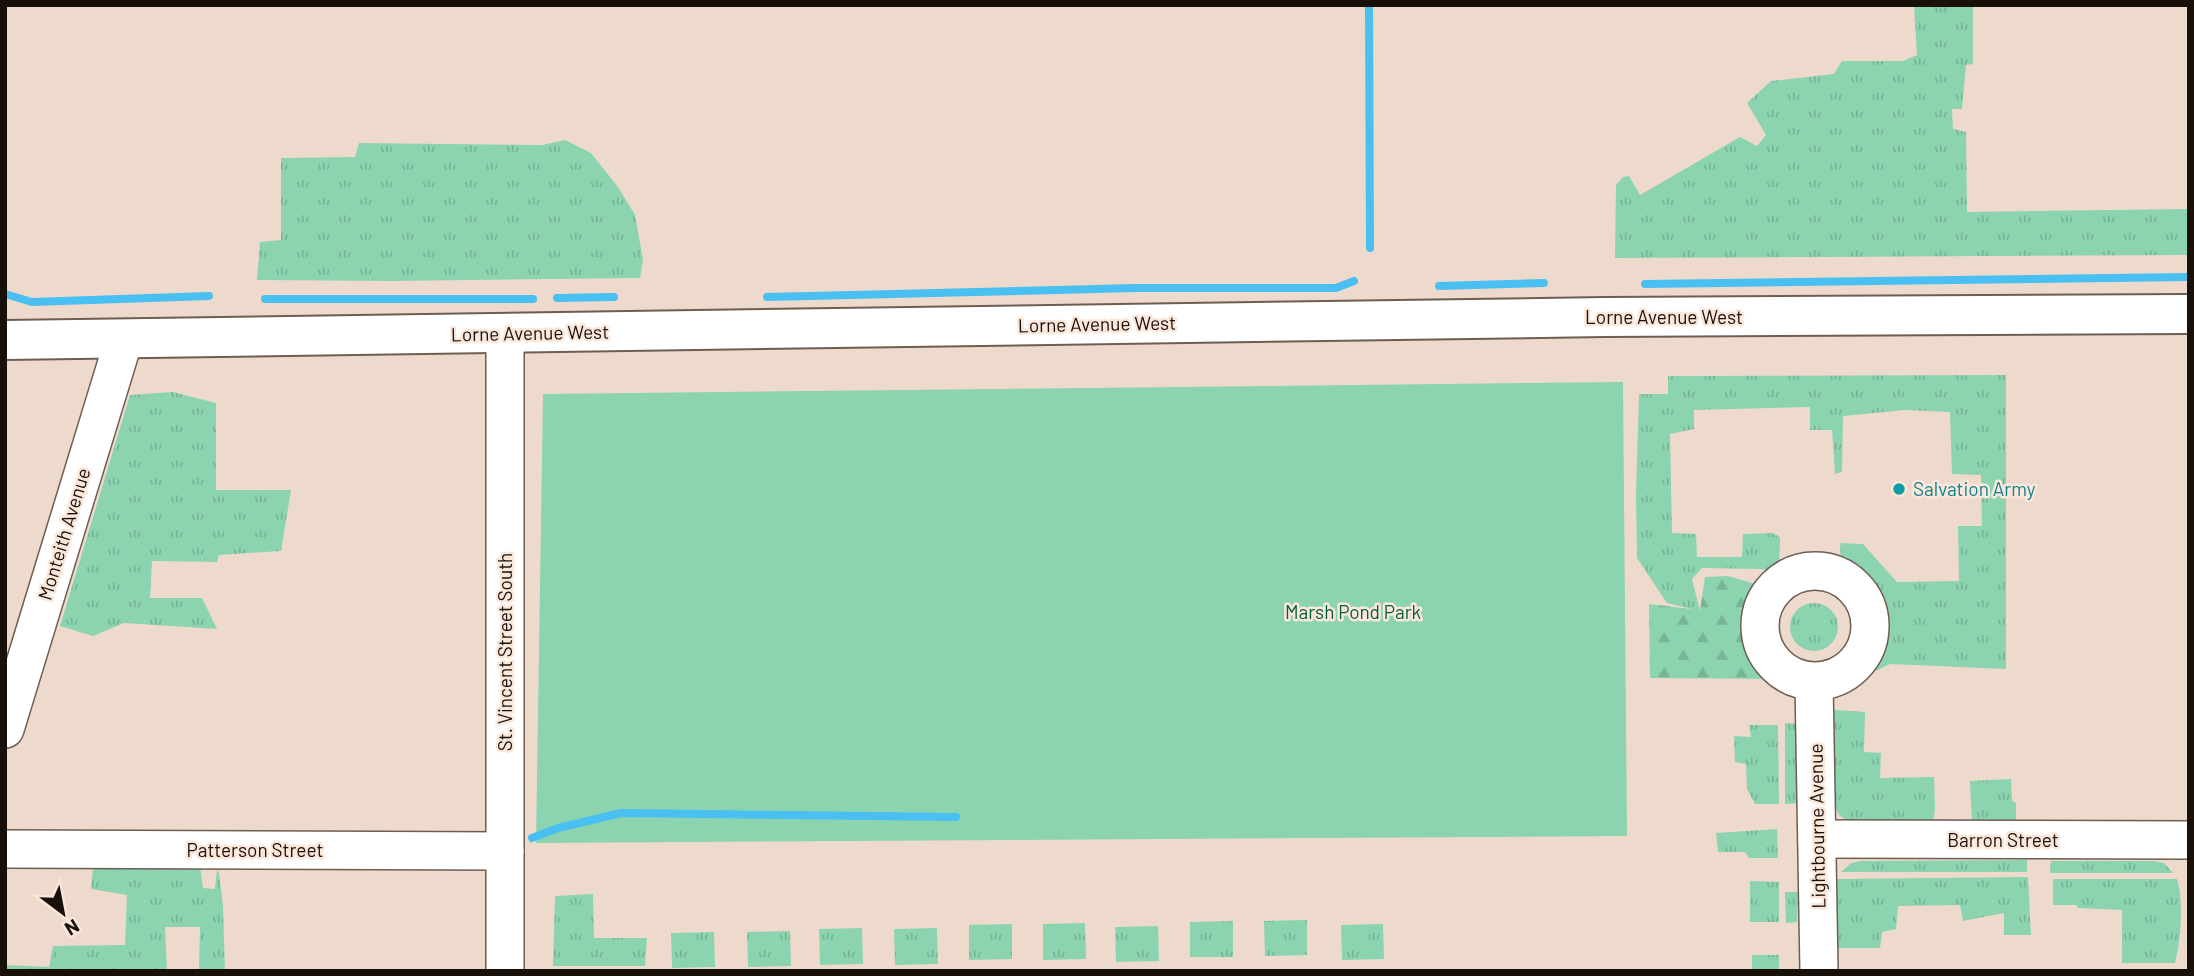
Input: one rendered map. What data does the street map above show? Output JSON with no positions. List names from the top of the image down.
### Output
{
  "streets": {
    "main road": ["Lorne Avenue West"],
    "street": [
      "Monteith Avenue",
      "St. Vincent Street South",
      "Lightbourne Avenue",
      "Barron Street",
      "Patterson Street"
    ]
  },
  "crossings": [
    ["Lorne Avenue West", "Monteith Avenue"],
    ["Lorne Avenue West", "St. Vincent Street South"],
    ["St. Vincent Street South", "Patterson Street"],
    ["Lightbourne Avenue", "Barron Street"]
  ],
  "parks": ["Marsh Pond Park"],
  "places": ["Salvation Army"],
  "north": "bottom right"
}
